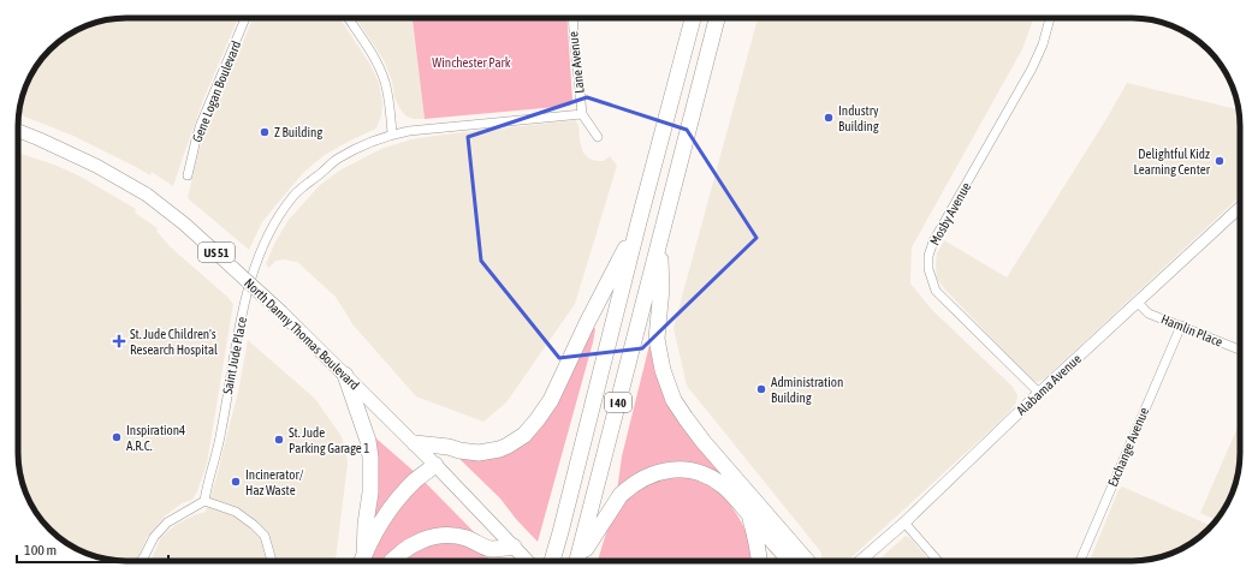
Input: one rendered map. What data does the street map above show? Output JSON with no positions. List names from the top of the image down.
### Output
{
  "streets": {
    "highway": ["I 40"],
    "main road": ["US 51", "North Danny Thomas Boulevard"],
    "street": [
      "Lane Avenue",
      "Gene Logan Boulevard",
      "Mosby Avenue",
      "Hamlin Place",
      "Saint Jude Place",
      "Alabama Avenue",
      "Exchange Avenue"
    ]
  },
  "crossings": [
    ["Lane Avenue", "Saint Jude Place"],
    ["Mosby Avenue", "Alabama Avenue"],
    ["Hamlin Place", "Alabama Avenue"],
    ["Hamlin Place", "Exchange Avenue"]
  ],
  "parks": ["Winchester Park"],
  "places": {
    "other": [
      "Industry Building",
      "Z Building",
      "Delightful Kidz Learning Center",
      "Administration Building",
      "Inspiration4 A.R.C.",
      "St. Jude Parking Garage 1",
      "Incinerator/ Haz Waste"
    ],
    "health": ["St. Jude Children's Research Hospital"]
  },
  "scale_bar": "100 m"
}
